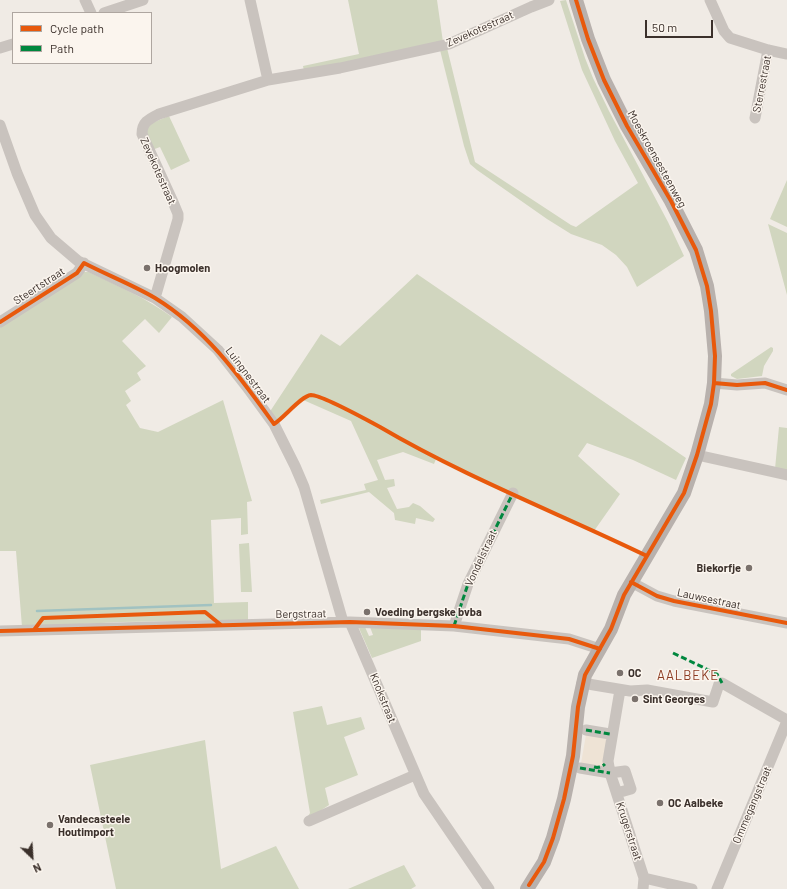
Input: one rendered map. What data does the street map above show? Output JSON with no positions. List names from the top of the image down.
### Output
{
  "streets": {
    "main road": ["Moeskroensesteenweg"],
    "street": [
      "Zevekotestraat",
      "Sterrestraat",
      "Steertstraat",
      "Luingnestraat",
      "Vondelstraat",
      "Lauwsestraat",
      "Bergstraat",
      "Knokstraat",
      "Ommegangstraat",
      "Krugerstraat"
    ]
  },
  "crossings": [
    ["Zevekotestraat", "Luingnestraat"],
    ["Moeskroensesteenweg", "Lauwsestraat"],
    ["Moeskroensesteenweg", "Bergstraat"],
    ["Steertstraat", "Luingnestraat"],
    ["Luingnestraat", "Bergstraat"],
    ["Luingnestraat", "Knokstraat"],
    ["Vondelstraat", "Bergstraat"],
    ["Bergstraat", "Knokstraat"]
  ],
  "districts": ["AALBEKE"],
  "places": [
    "Hoogmolen",
    "Biekorfje",
    "Voeding bergske bvba",
    "OC",
    "Sint Georges",
    "OC Aalbeke",
    "Vandecasteele Houtimport"
  ],
  "legend": ["Cycle path", "Path"],
  "scale_bar": "50 m",
  "north": "bottom right"
}
